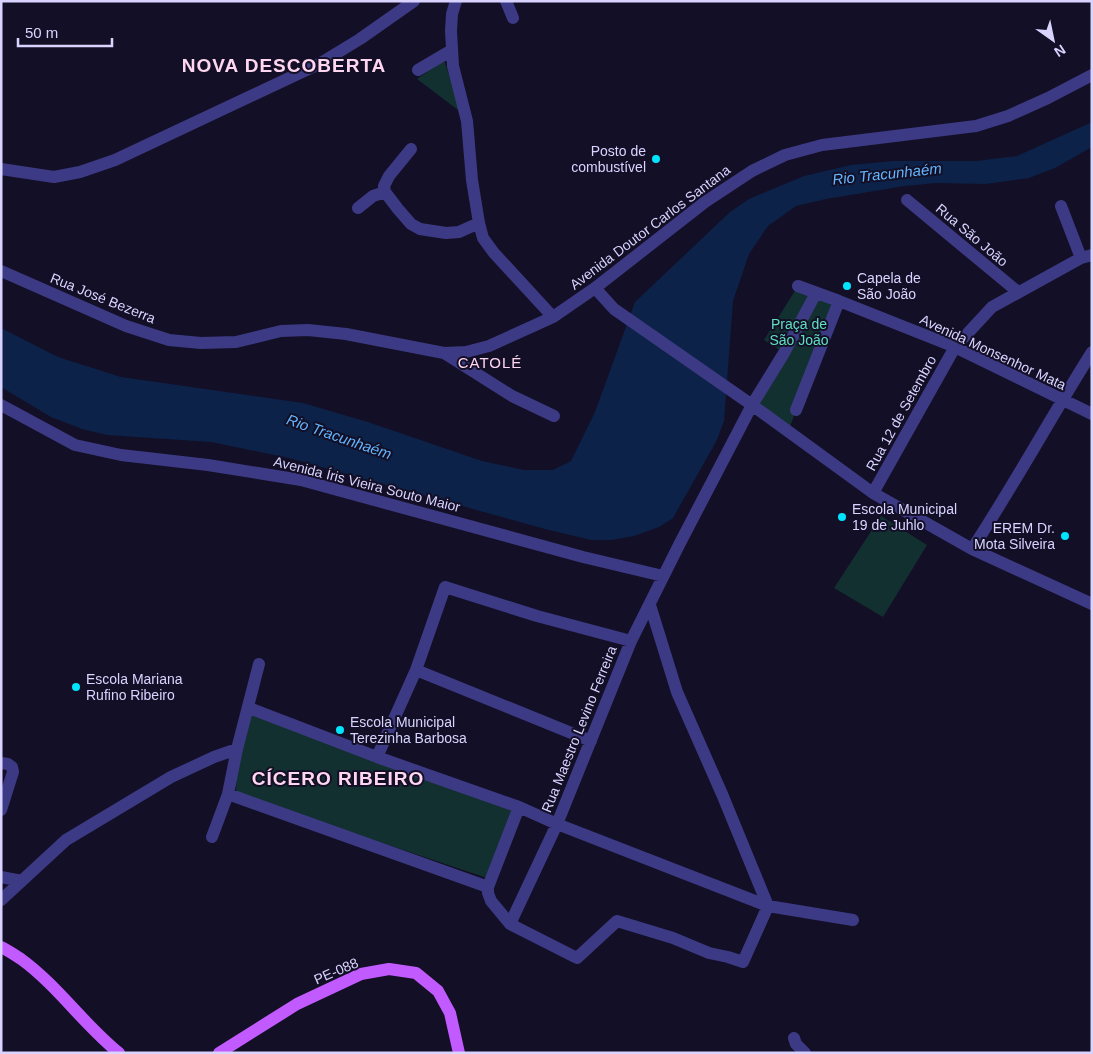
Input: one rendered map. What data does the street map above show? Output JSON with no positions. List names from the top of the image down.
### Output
{
  "streets": {
    "main road": ["PE-088"],
    "street": [
      "Avenida Doutor Carlos Santana",
      "Rua São João",
      "Rua José Bezerra",
      "Avenida Monsenhor Mata",
      "Rua 12 de Setembro",
      "Avenida Íris Vieira Souto Maior",
      "Rua Maestro Levino Ferreira"
    ]
  },
  "crossings": [
    ["Avenida Doutor Carlos Santana", "Rua José Bezerra"],
    ["Rua São João", "Rua 12 de Setembro"],
    ["Avenida Monsenhor Mata", "Rua 12 de Setembro"],
    ["Avenida Monsenhor Mata", "Rua Maestro Levino Ferreira"],
    ["Avenida Íris Vieira Souto Maior", "Rua Maestro Levino Ferreira"]
  ],
  "districts": ["NOVA DESCOBERTA", "CATOLÉ", "CÍCERO RIBEIRO"],
  "water": ["Rio Tracunhaém"],
  "parks": ["Praça de São João"],
  "places": [
    "Posto de combustível",
    "Capela de São João",
    "Escola Municipal 19 de Juhlo",
    "EREM Dr. Mota Silveira",
    "Escola Mariana Rufino Ribeiro",
    "Escola Municipal Terezinha Barbosa"
  ],
  "scale_bar": "50 m",
  "north": "bottom right"
}
